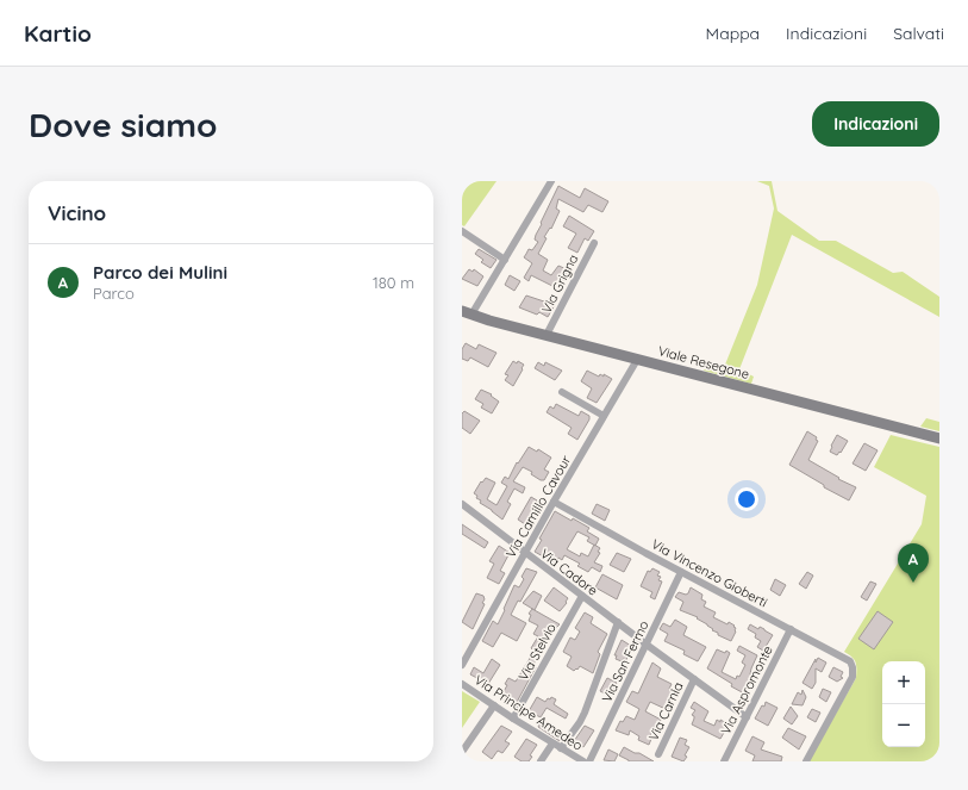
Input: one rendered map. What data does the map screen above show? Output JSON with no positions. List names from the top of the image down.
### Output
{
  "streets": {
    "street": [
      "Via Grigna",
      "Viale Resegone",
      "Via Camillo Cavour",
      "Via Cadore",
      "Via Vincenzo Gioberti",
      "Via Stelvio",
      "Via San Fermo",
      "Via Aspromonte",
      "Via Carnia",
      "Via Principe Amedeo"
    ]
  },
  "crossings": [
    ["Via Grigna", "Viale Resegone"],
    ["Viale Resegone", "Via Camillo Cavour"],
    ["Via Camillo Cavour", "Via Cadore"],
    ["Via Camillo Cavour", "Via Vincenzo Gioberti"],
    ["Via Cadore", "Via Stelvio"],
    ["Via Cadore", "Via San Fermo"],
    ["Via Cadore", "Via Aspromonte"],
    ["Via Cadore", "Via Carnia"],
    ["Via Vincenzo Gioberti", "Via San Fermo"],
    ["Via Vincenzo Gioberti", "Via Aspromonte"],
    ["Via Stelvio", "Via Principe Amedeo"]
  ],
  "page": {
    "header": "Kartio",
    "nav": ["Mappa", "Indicazioni", "Salvati"],
    "buttons": "Indicazioni",
    "title": "Dove siamo",
    "heading": "Vicino",
    "list": [
      {
        "mark": "A",
        "name": "Parco dei Mulini",
        "note": "Parco",
        "value": "180 m"
      }
    ],
    "pins": "A",
    "map_buttons": ["+", "−"]
  }
}
